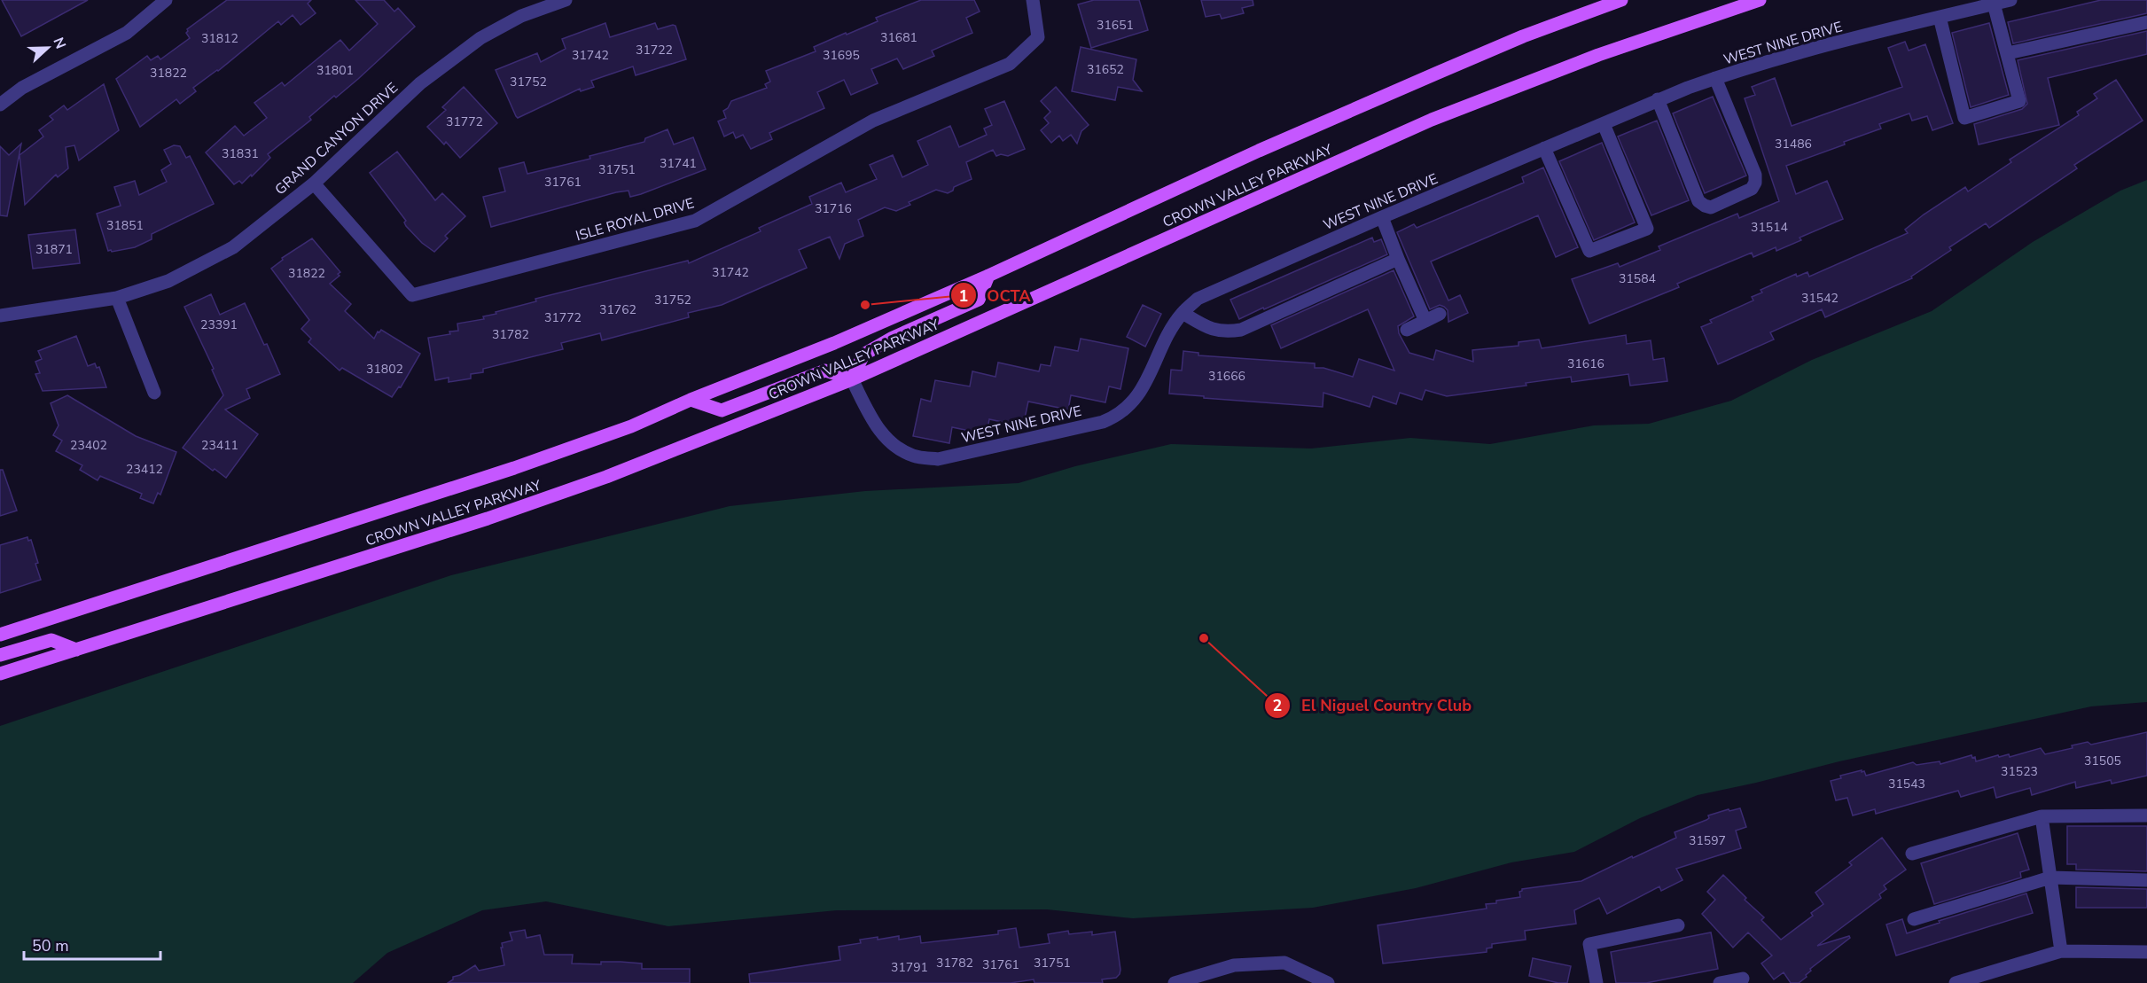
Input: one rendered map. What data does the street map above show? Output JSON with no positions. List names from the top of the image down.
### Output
{
  "streets": {
    "main road": ["CROWN VALLEY PARKWAY"],
    "street": ["WEST NINE DRIVE", "GRAND CANYON DRIVE", "ISLE ROYAL DRIVE"]
  },
  "crossings": [
    ["WEST NINE DRIVE", "CROWN VALLEY PARKWAY"],
    ["GRAND CANYON DRIVE", "ISLE ROYAL DRIVE"]
  ],
  "places": ["OCTA", "El Niguel Country Club"],
  "house_numbers": [
    "31651",
    "31681",
    "31812",
    "31722",
    "31742",
    "31695",
    "31652",
    "31801",
    "31822",
    "31752",
    "31772",
    "31486",
    "31831",
    "31741",
    "31751",
    "31761",
    "31716",
    "31851",
    "31514",
    "31871",
    "31742",
    "31822",
    "31584",
    "31542",
    "31752",
    "31762",
    "31772",
    "23391",
    "31782",
    "31616",
    "31802",
    "31666",
    "23402",
    "23411",
    "23412",
    "31505",
    "31523",
    "31543",
    "31597",
    "31782",
    "31751",
    "31761",
    "31791"
  ],
  "scale_bar": "50 m",
  "north": "right"
}
